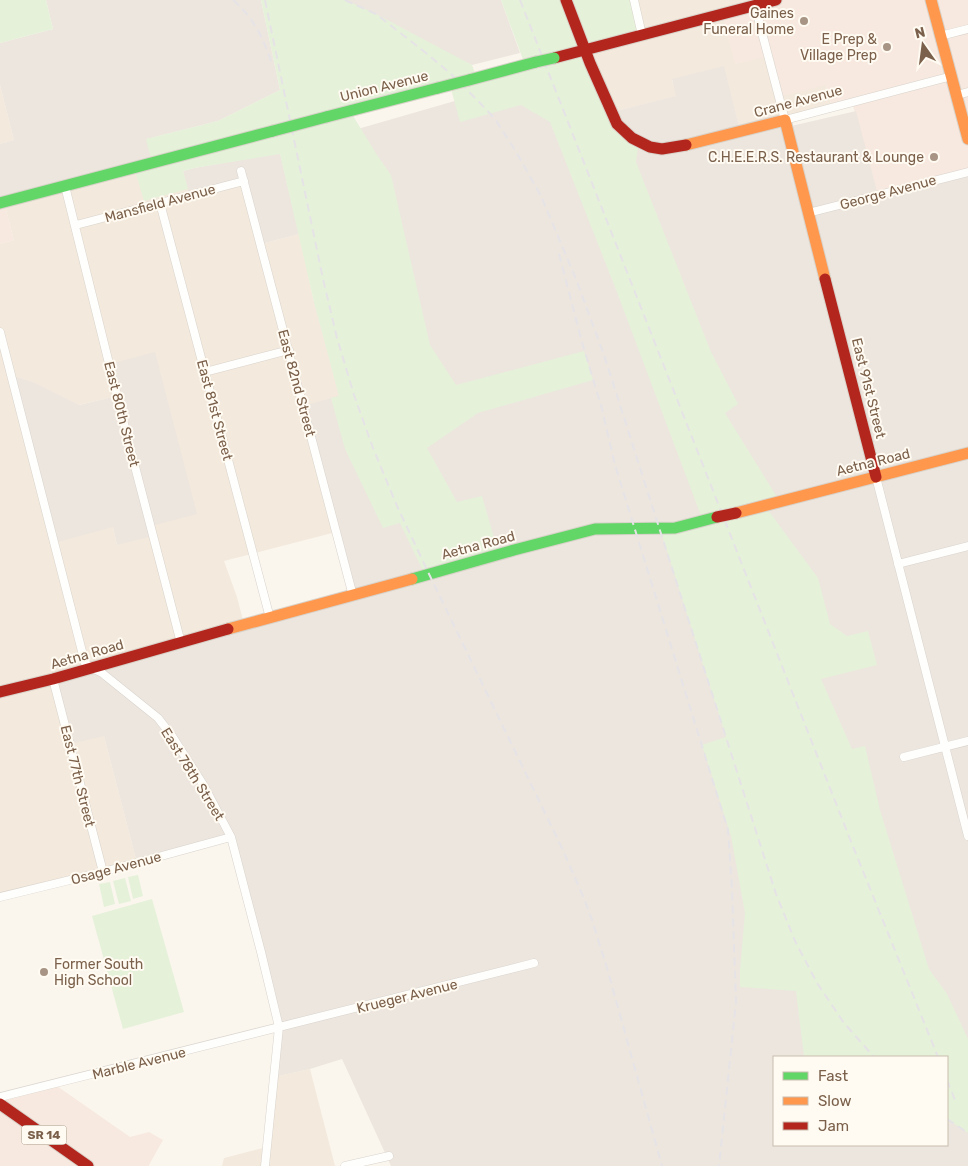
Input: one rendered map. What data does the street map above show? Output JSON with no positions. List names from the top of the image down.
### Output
{
  "streets": {
    "street": [
      "Union Avenue",
      "Crane Avenue",
      "George Avenue",
      "Mansfield Avenue",
      "East 82nd Street",
      "East 91st Street",
      "East 81st Street",
      "East 80th Street",
      "Aetna Road",
      "East 78th Street",
      "East 77th Street",
      "Osage Avenue",
      "Krueger Avenue",
      "Marble Avenue",
      "SR 14"
    ]
  },
  "crossings": [
    ["Union Avenue", "Crane Avenue"],
    ["Union Avenue", "East 91st Street"],
    ["Union Avenue", "East 80th Street"],
    ["Crane Avenue", "East 91st Street"],
    ["George Avenue", "East 91st Street"],
    ["Mansfield Avenue", "East 82nd Street"],
    ["Mansfield Avenue", "East 81st Street"],
    ["Mansfield Avenue", "East 80th Street"],
    ["East 82nd Street", "Aetna Road"],
    ["East 91st Street", "Aetna Road"],
    ["East 81st Street", "Aetna Road"],
    ["East 80th Street", "Aetna Road"],
    ["Aetna Road", "East 78th Street"],
    ["Aetna Road", "East 77th Street"],
    ["East 78th Street", "Osage Avenue"],
    ["East 78th Street", "Krueger Avenue"],
    ["East 78th Street", "Marble Avenue"],
    ["East 77th Street", "Osage Avenue"],
    ["Krueger Avenue", "Marble Avenue"]
  ],
  "places": [
    "Gaines Funeral Home",
    "E Prep & Village Prep",
    "C.H.E.E.R.S. Restaurant & Lounge",
    "Former South High School"
  ],
  "legend": ["Fast", "Slow", "Jam"],
  "north": "top"
}
